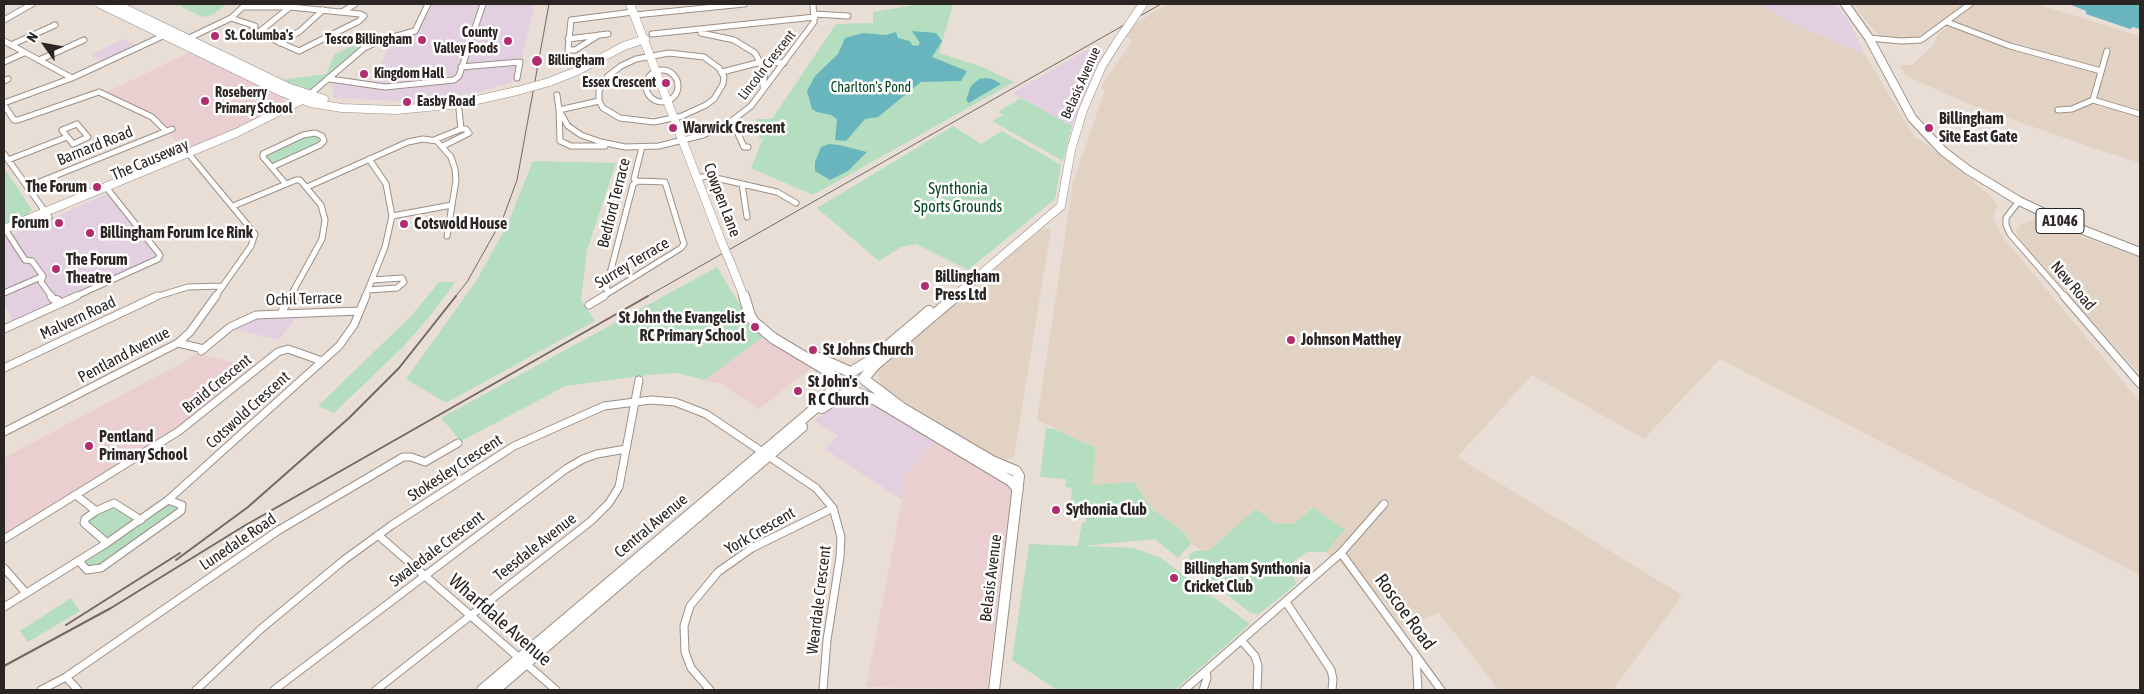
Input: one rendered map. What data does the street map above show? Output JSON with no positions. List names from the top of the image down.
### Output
{
  "streets": {
    "main road": ["A1046"],
    "street": [
      "Lincoln Crescent",
      "Belasis Avenue",
      "Barnard Road",
      "The Causeway",
      "Cowpen Lane",
      "Bedford Terrace",
      "Surrey Terrace",
      "New Road",
      "Ochil Terrace",
      "Malvern Road",
      "Pentland Avenue",
      "Braid Crescent",
      "Cotswold Crescent",
      "Stokesley Crescent",
      "Central Avenue",
      "York Crescent",
      "Lunedale Road",
      "Teesdale Avenue",
      "Swaledale Crescent",
      "Weardale Crescent",
      "Roscoe Road",
      "Wharfdale Avenue"
    ]
  },
  "crossings": [
    ["Lincoln Crescent", "Cowpen Lane"],
    ["Belasis Avenue", "Cowpen Lane"],
    ["Belasis Avenue", "Central Avenue"],
    ["The Causeway", "Pentland Avenue"],
    ["Cowpen Lane", "Central Avenue"],
    ["Bedford Terrace", "Surrey Terrace"],
    ["A1046", "New Road"],
    ["Ochil Terrace", "Pentland Avenue"],
    ["Ochil Terrace", "Cotswold Crescent"],
    ["Malvern Road", "Pentland Avenue"],
    ["Braid Crescent", "Cotswold Crescent"],
    ["Stokesley Crescent", "Central Avenue"],
    ["Stokesley Crescent", "Teesdale Avenue"],
    ["Stokesley Crescent", "Weardale Crescent"],
    ["Stokesley Crescent", "Wharfdale Avenue"],
    ["Central Avenue", "Weardale Crescent"],
    ["Central Avenue", "Wharfdale Avenue"],
    ["York Crescent", "Weardale Crescent"],
    ["Teesdale Avenue", "Swaledale Crescent"],
    ["Teesdale Avenue", "Wharfdale Avenue"],
    ["Swaledale Crescent", "Wharfdale Avenue"]
  ],
  "parks": ["Charlton's Pond", "Synthonia Sports Grounds"],
  "places": [
    "St. Columba's",
    "Tesco Billingham",
    "County Valley Foods",
    "Billingham",
    "Kingdom Hall",
    "Essex Crescent",
    "Roseberry Primary School",
    "Easby Road",
    "Warwick Crescent",
    "Billingham Site East Gate",
    "The Forum",
    "Forum",
    "Cotswold House",
    "Billingham Forum Ice Rink",
    "The Forum Theatre",
    "Billingham Press Ltd",
    "St John the Evangelist RC Primary School",
    "Johnson Matthey",
    "St Johns Church",
    "St John's R C Church",
    "Pentland Primary School",
    "Sythonia Club",
    "Billingham Synthonia Cricket Club"
  ],
  "north": "top left"
}
